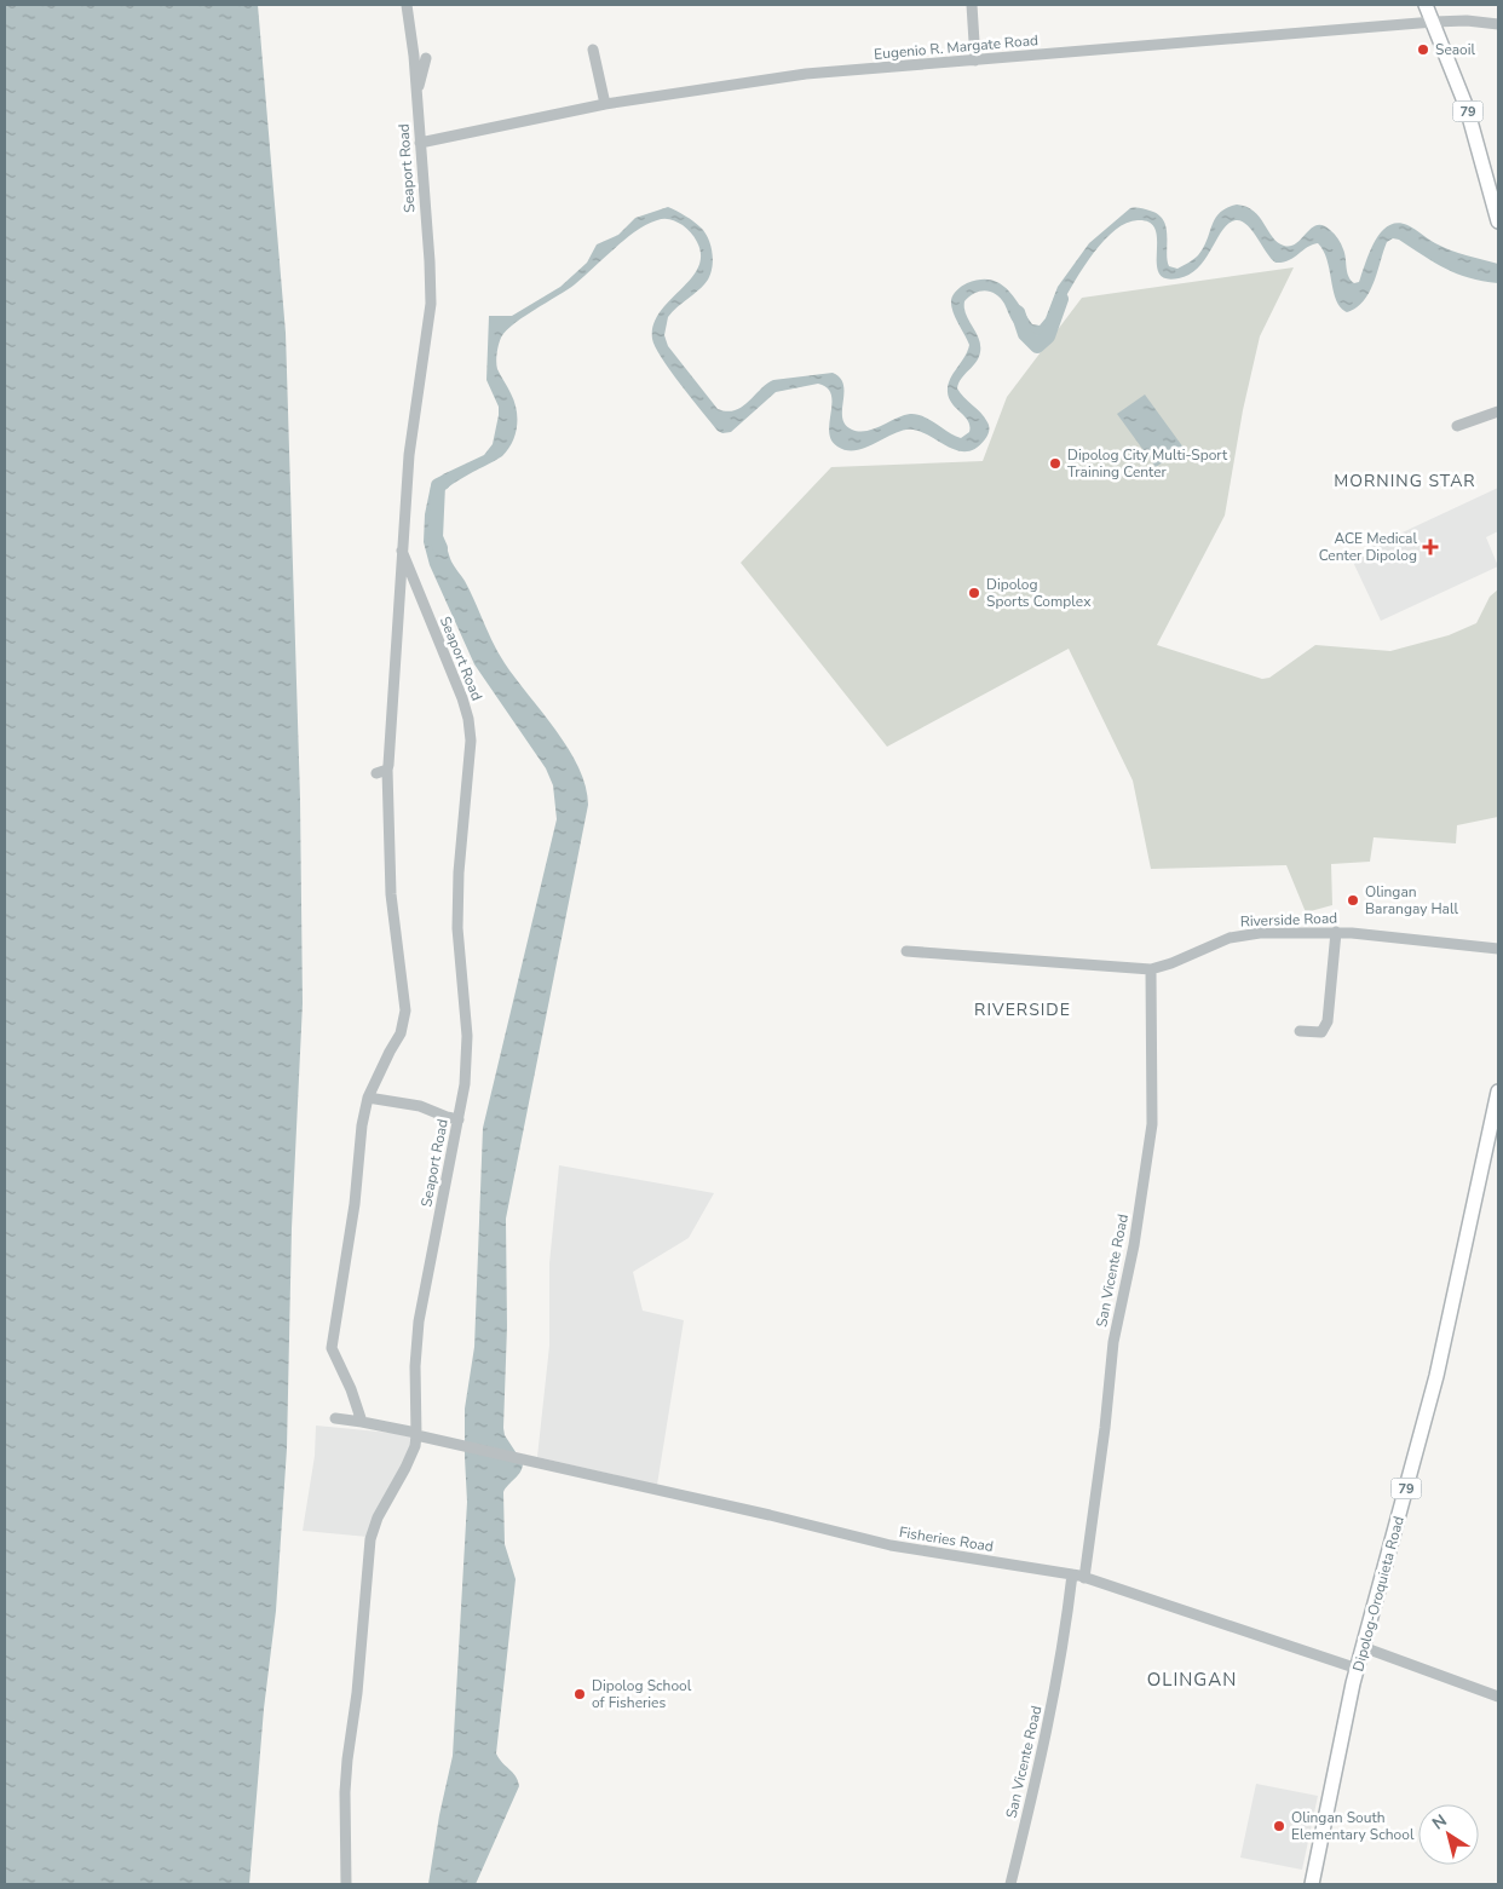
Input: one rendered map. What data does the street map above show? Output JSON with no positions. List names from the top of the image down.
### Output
{
  "streets": {
    "main road": ["79", "Dipolog-Oroquieta Road"],
    "street": [
      "Eugenio R. Margate Road",
      "Seaport Road",
      "Riverside Road",
      "San Vicente Road",
      "Fisheries Road"
    ]
  },
  "crossings": [
    ["Eugenio R. Margate Road", "79"],
    ["Eugenio R. Margate Road", "Seaport Road"],
    ["Seaport Road", "Fisheries Road"],
    ["Riverside Road", "San Vicente Road"],
    ["San Vicente Road", "Fisheries Road"],
    ["Fisheries Road", "Dipolog-Oroquieta Road"]
  ],
  "districts": ["MORNING STAR", "RIVERSIDE", "OLINGAN"],
  "places": {
    "other": [
      "Seaoil",
      "Dipolog City Multi-Sport Training Center",
      "Dipolog Sports Complex",
      "Olingan Barangay Hall",
      "Dipolog School of Fisheries",
      "Olingan South Elementary School"
    ],
    "health": ["ACE Medical Center Dipolog"]
  },
  "north": "top left"
}
